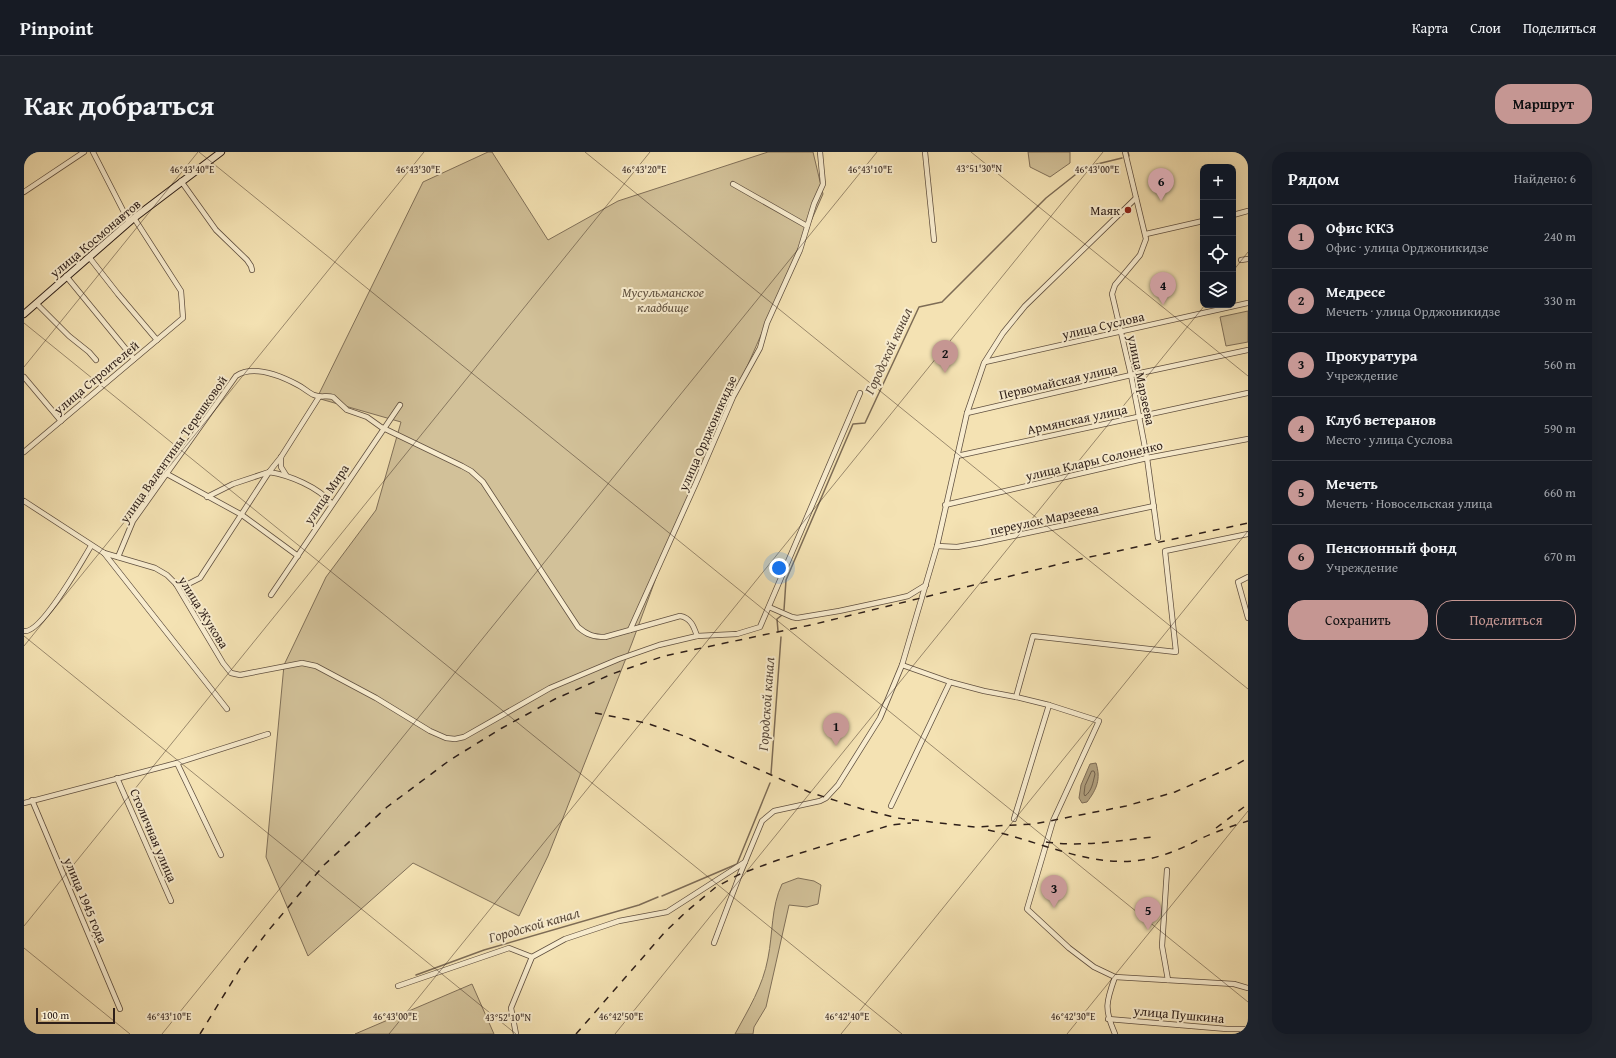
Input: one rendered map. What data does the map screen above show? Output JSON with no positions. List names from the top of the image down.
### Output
{
  "streets": {
    "street": [
      "улица Космонавтов",
      "улица Суслова",
      "улица Строителей",
      "улица Марзеева",
      "Первомайская улица",
      "Армянская улица",
      "улица Орджоникидзе",
      "улица Валентины Терешковой",
      "улица Клары Солоненко",
      "улица Мира",
      "переулок Марзеева",
      "улица Жукова",
      "Столичная улица",
      "улица 1945 года",
      "улица Пушкина"
    ]
  },
  "crossings": [
    ["улица Космонавтов", "улица Строителей"],
    ["улица Суслова", "улица Марзеева"],
    ["улица Марзеева", "Первомайская улица"],
    ["улица Марзеева", "Армянская улица"],
    ["улица Марзеева", "улица Клары Солоненко"],
    ["улица Марзеева", "переулок Марзеева"],
    ["улица Валентины Терешковой", "улица Жукова"]
  ],
  "water": ["Городской канал"],
  "parks": ["Мусульманское кладбище"],
  "places": ["Маяк"],
  "scale_bar": "100 m",
  "page": {
    "header": "Pinpoint",
    "nav": ["Карта", "Слои", "Поделиться"],
    "title": "Как добраться",
    "buttons": [
      "Маршрут",
      ["Сохранить", "Поделиться"]
    ],
    "heading": ["Рядом", "Найдено: 6"],
    "map_buttons": ["+", "−"],
    "pins": [
      "6",
      "4",
      "2",
      "1",
      "3",
      "5"
    ],
    "list": [
      {
        "mark": "1",
        "name": "Офис ККЗ",
        "note": "Офис · улица Орджоникидзе",
        "value": "240 m"
      },
      {
        "mark": "2",
        "name": "Медресе",
        "note": "Мечеть · улица Орджоникидзе",
        "value": "330 m"
      },
      {
        "mark": "3",
        "name": "Прокуратура",
        "note": "Учреждение",
        "value": "560 m"
      },
      {
        "mark": "4",
        "name": "Клуб ветеранов",
        "note": "Место · улица Суслова",
        "value": "590 m"
      },
      {
        "mark": "5",
        "name": "Мечеть",
        "note": "Мечеть · Новосельская улица",
        "value": "660 m"
      },
      {
        "mark": "6",
        "name": "Пенсионный фонд",
        "note": "Учреждение",
        "value": "670 m"
      }
    ],
    "scale": "100 m"
  },
  "coordinates": [
    "43°51'30\"N",
    "46°43'40\"E",
    "46°43'30\"E",
    "46°43'20\"E",
    "46°43'10\"E",
    "46°43'00\"E",
    "46°42'50\"E",
    "46°42'40\"E",
    "46°42'30\"E",
    "43°52'10\"N"
  ]
}
